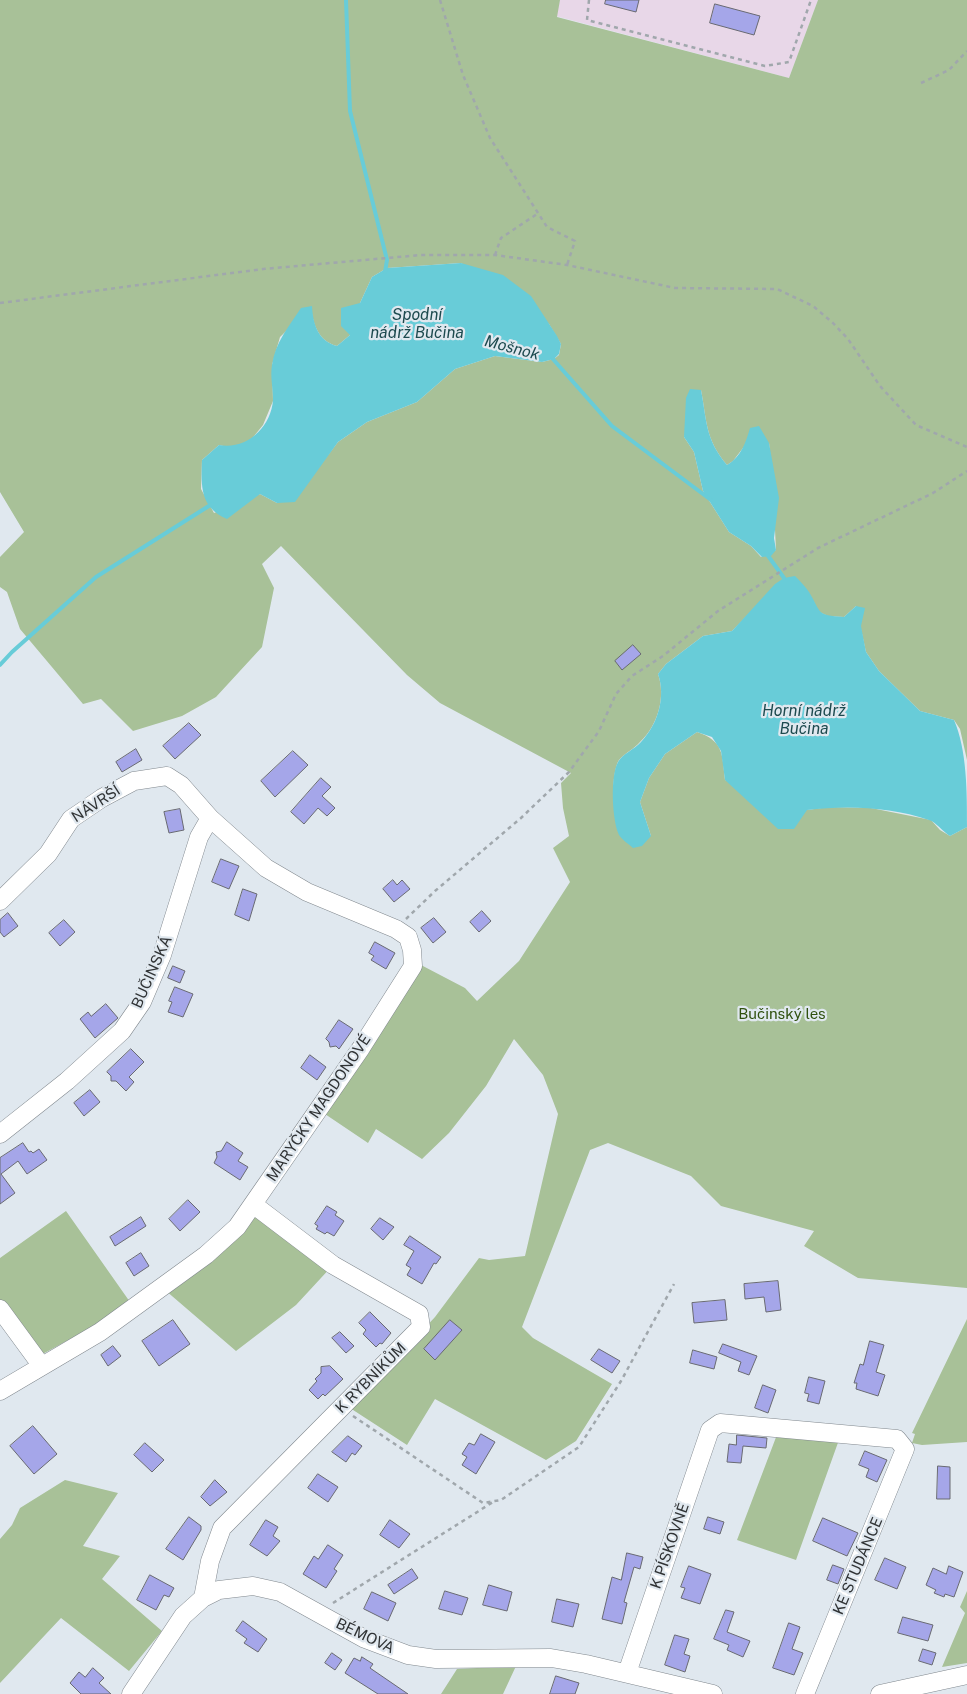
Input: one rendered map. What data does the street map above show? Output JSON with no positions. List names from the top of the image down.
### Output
{
  "streets": {
    "street": [
      "NÁVRŠÍ",
      "BUČINSKÁ",
      "MARYČKY MAGDONOVÉ",
      "K RYBNÍKŮM",
      "K PÍSKOVNĚ",
      "KE STUDÁNCE",
      "BÉMOVA"
    ]
  },
  "crossings": [
    ["NÁVRŠÍ", "BUČINSKÁ"],
    ["NÁVRŠÍ", "MARYČKY MAGDONOVÉ"],
    ["BUČINSKÁ", "MARYČKY MAGDONOVÉ"],
    ["MARYČKY MAGDONOVÉ", "K RYBNÍKŮM"],
    ["K RYBNÍKŮM", "BÉMOVA"],
    ["K PÍSKOVNĚ", "KE STUDÁNCE"],
    ["K PÍSKOVNĚ", "BÉMOVA"]
  ],
  "water": ["Spodní nádrž Bučina", "Mošnok", "Horní nádrž Bučina"],
  "parks": ["Bučinský les"]
}
